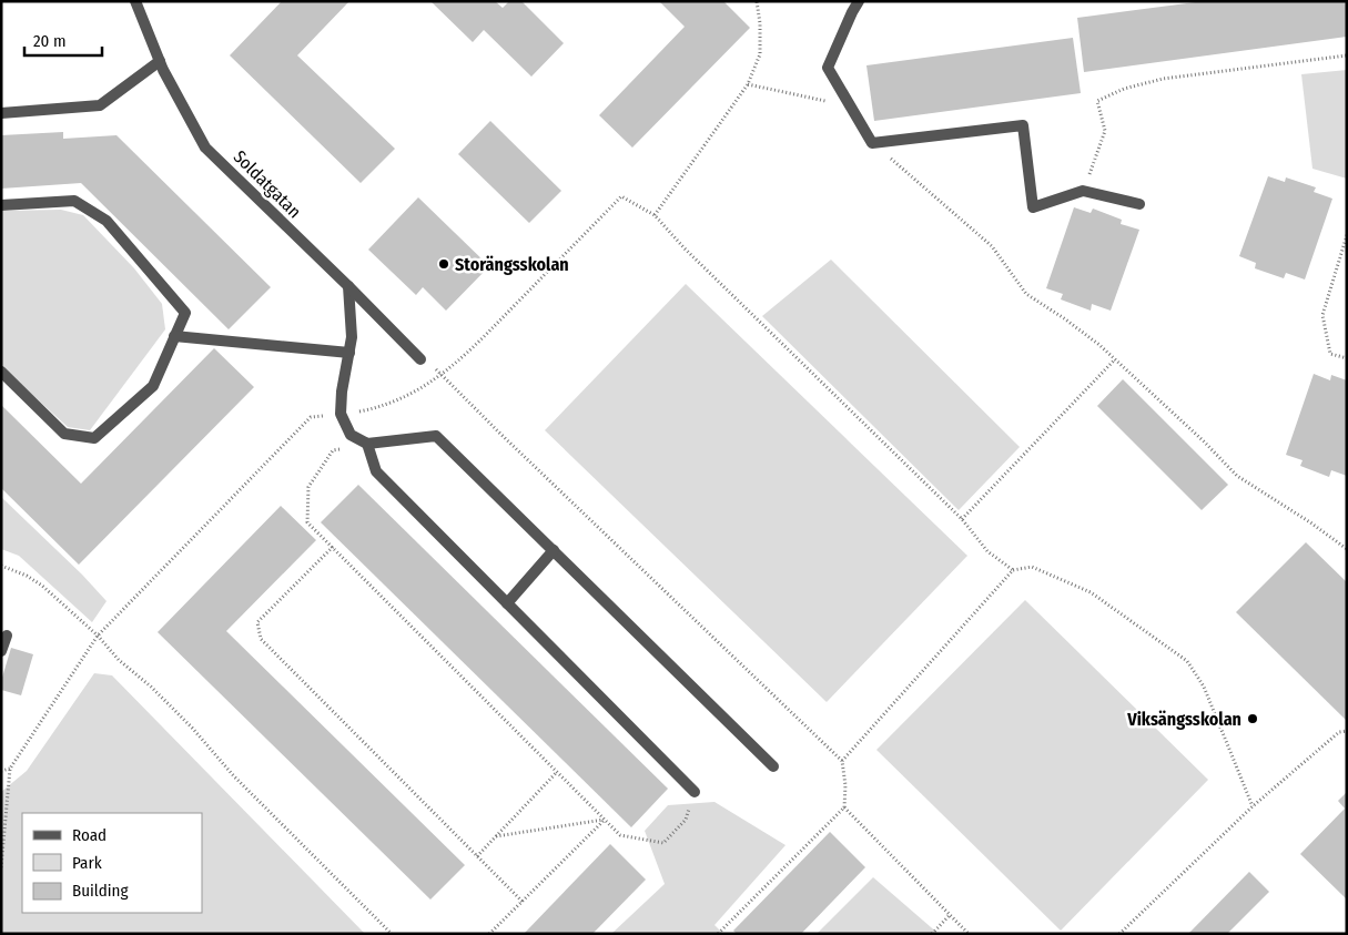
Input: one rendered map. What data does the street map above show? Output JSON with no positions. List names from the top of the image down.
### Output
{
  "streets": {
    "street": ["Soldatgatan"]
  },
  "places": ["Storängsskolan", "Viksängsskolan"],
  "legend": ["Road", "Park", "Building"],
  "scale_bar": "20 m"
}
